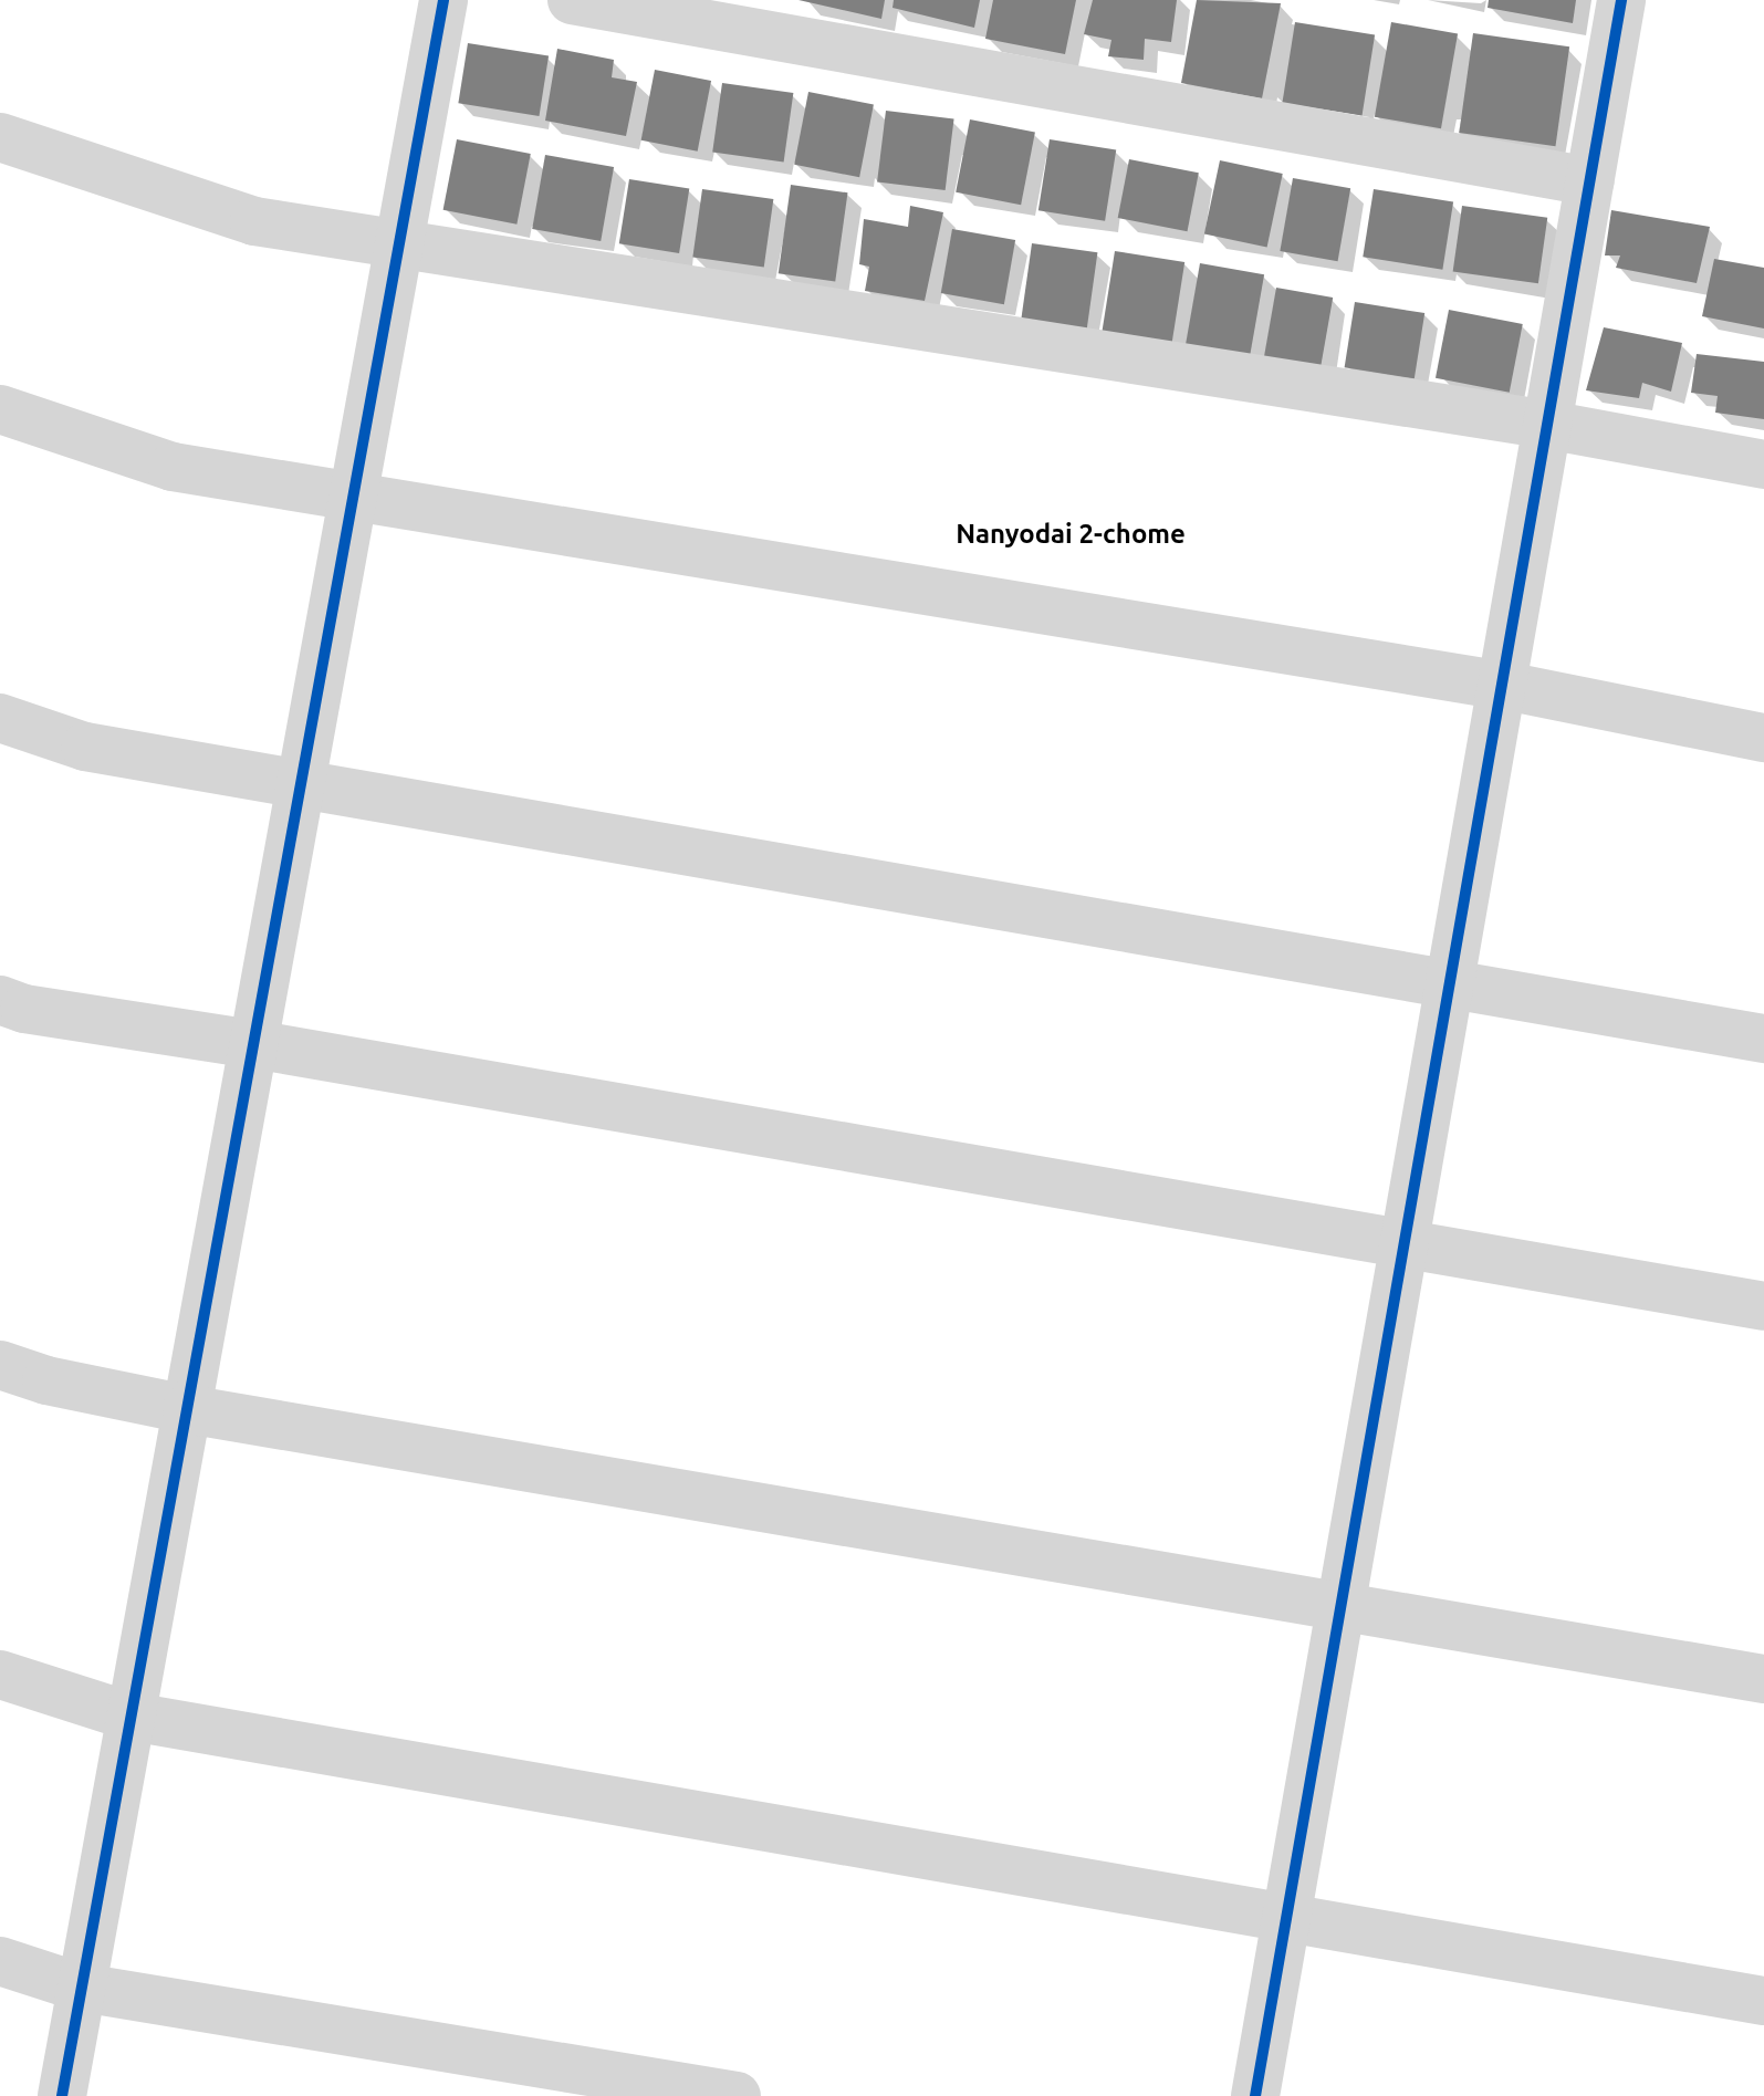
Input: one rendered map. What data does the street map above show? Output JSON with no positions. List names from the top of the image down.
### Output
{
  "districts": ["Nanyodai 2-chome"]
}
